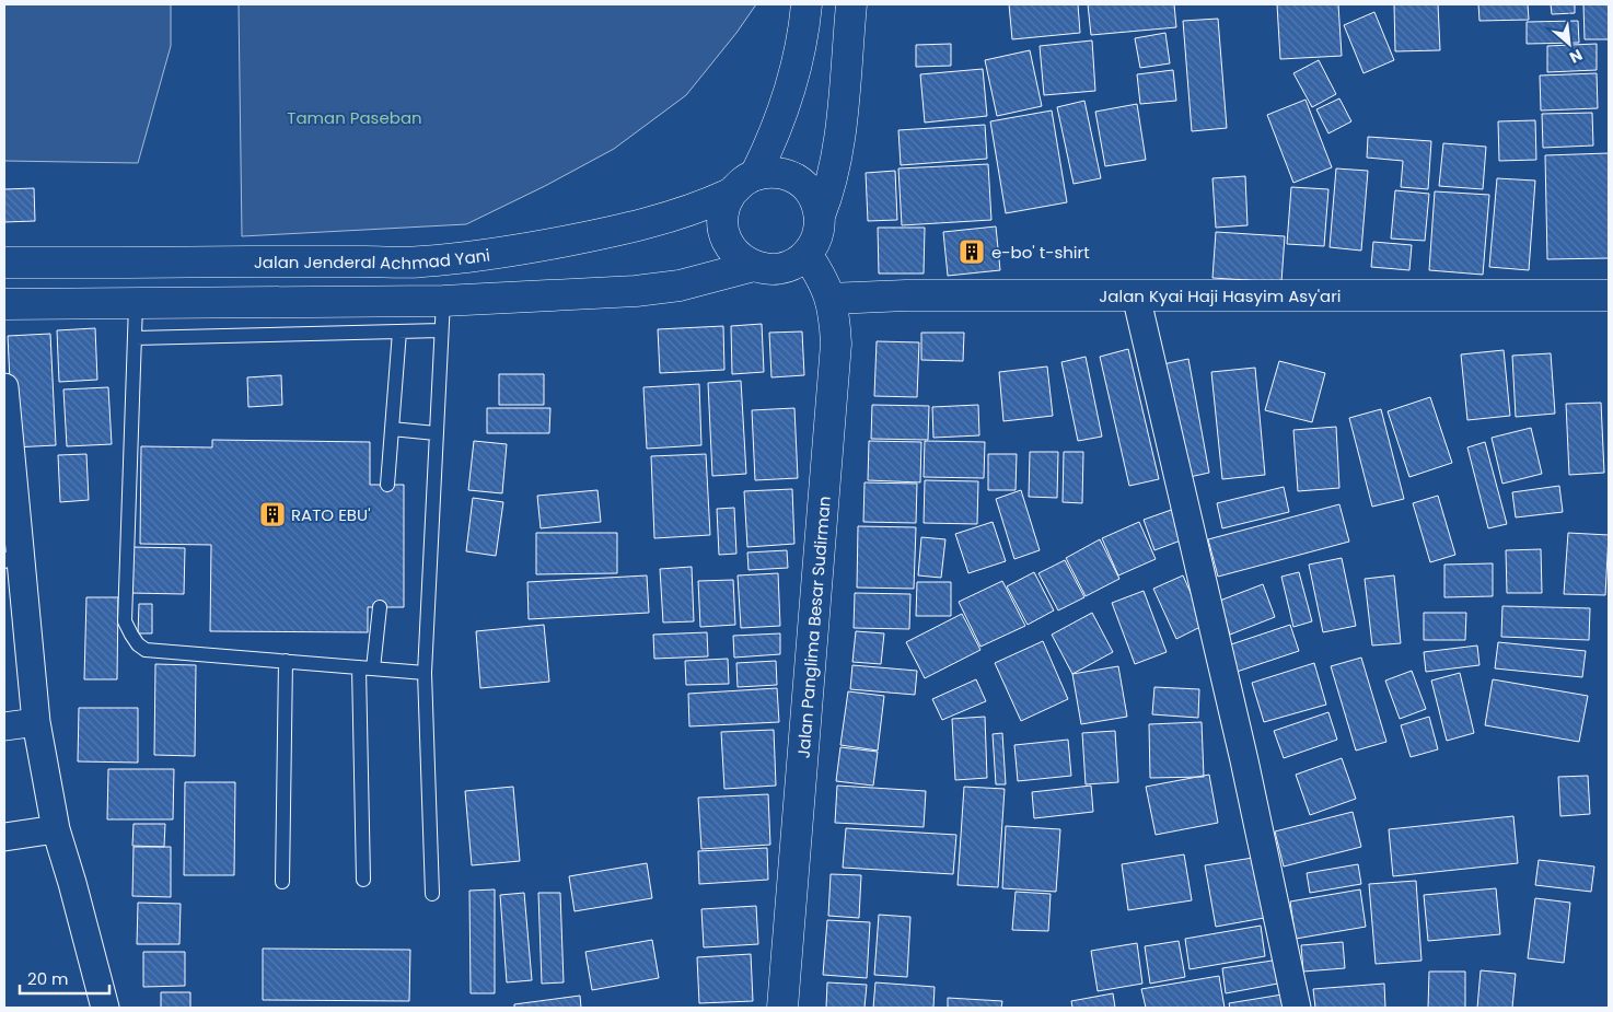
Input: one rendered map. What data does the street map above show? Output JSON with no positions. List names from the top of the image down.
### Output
{
  "streets": {
    "main road": ["Jalan Jenderal Achmad Yani", "Jalan Kyai Haji Hasyim Asy'ari", "Jalan Panglima Besar Sudirman"]
  },
  "crossings": [
    ["Jalan Jenderal Achmad Yani", "Jalan Panglima Besar Sudirman"],
    ["Jalan Kyai Haji Hasyim Asy'ari", "Jalan Panglima Besar Sudirman"]
  ],
  "parks": ["Taman Paseban"],
  "places": {
    "building": ["e-bo' t-shirt", "RATO EBU'"]
  },
  "scale_bar": "20 m",
  "north": "bottom right"
}
